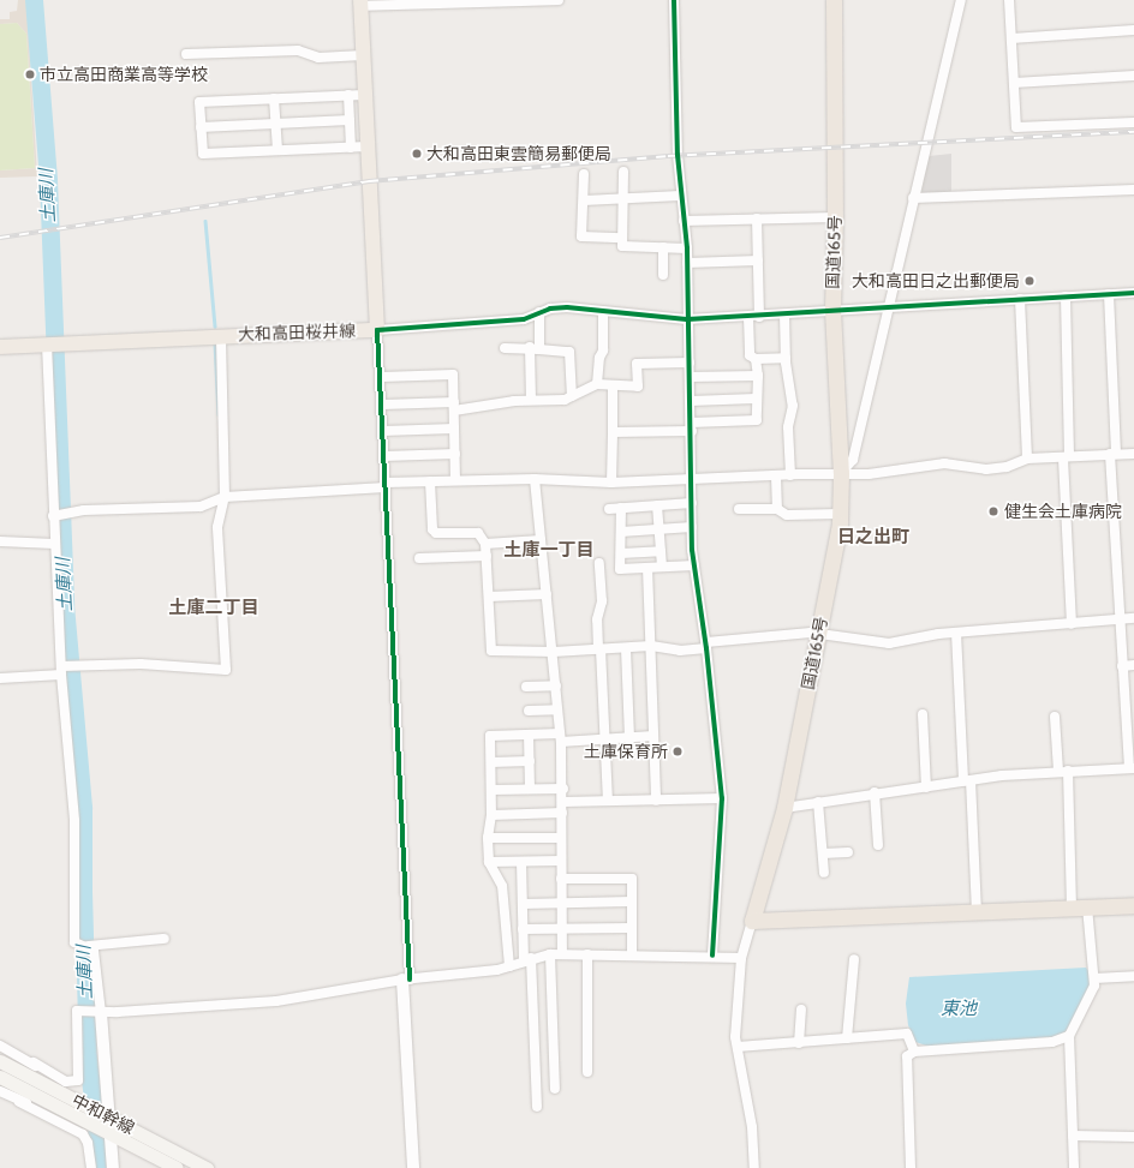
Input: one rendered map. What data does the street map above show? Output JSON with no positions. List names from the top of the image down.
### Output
{
  "streets": {
    "highway": ["国道165号"],
    "main road": ["大和高田桜井線", "中和幹線"]
  },
  "districts": ["日之出町", "土庫一丁目", "土庫二丁目"],
  "water": ["土庫川", "東池"],
  "places": [
    "市立高田商業高等学校",
    "大和高田東雲簡易郵便局",
    "大和高田日之出郵便局",
    "健生会土庫病院",
    "土庫保育所"
  ]
}
